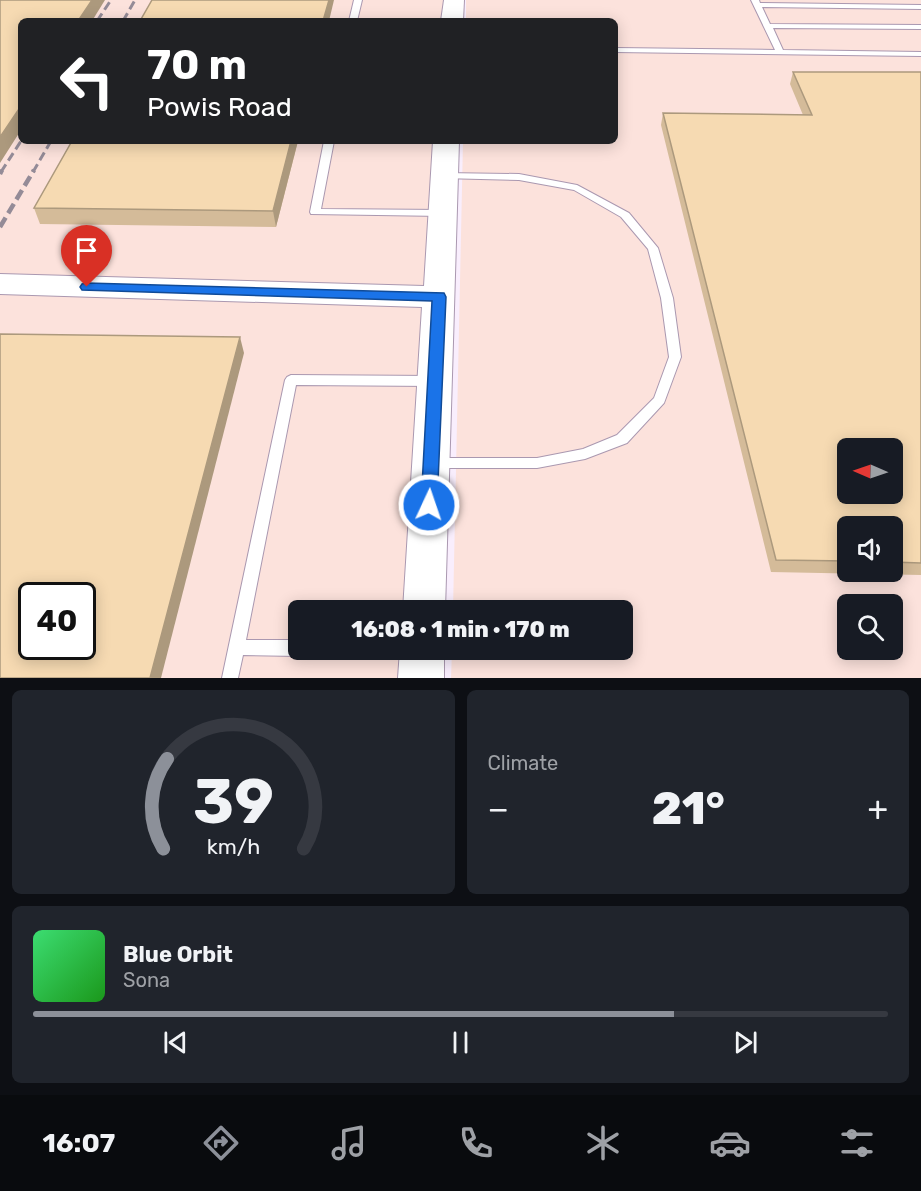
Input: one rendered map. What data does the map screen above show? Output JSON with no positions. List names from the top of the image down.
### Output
{
  "north": "left",
  "page": {
    "turn": ["70 m", "Powis Road"],
    "limit": "40",
    "trip": "16:08 · 1 min · 170 m",
    "tile": "Climate",
    "heat": ["−", "21°", "+"],
    "song": ["Blue Orbit", "Sona"],
    "tabs": "16:07",
    "gauge": ["39", "km/h"]
  }
}
